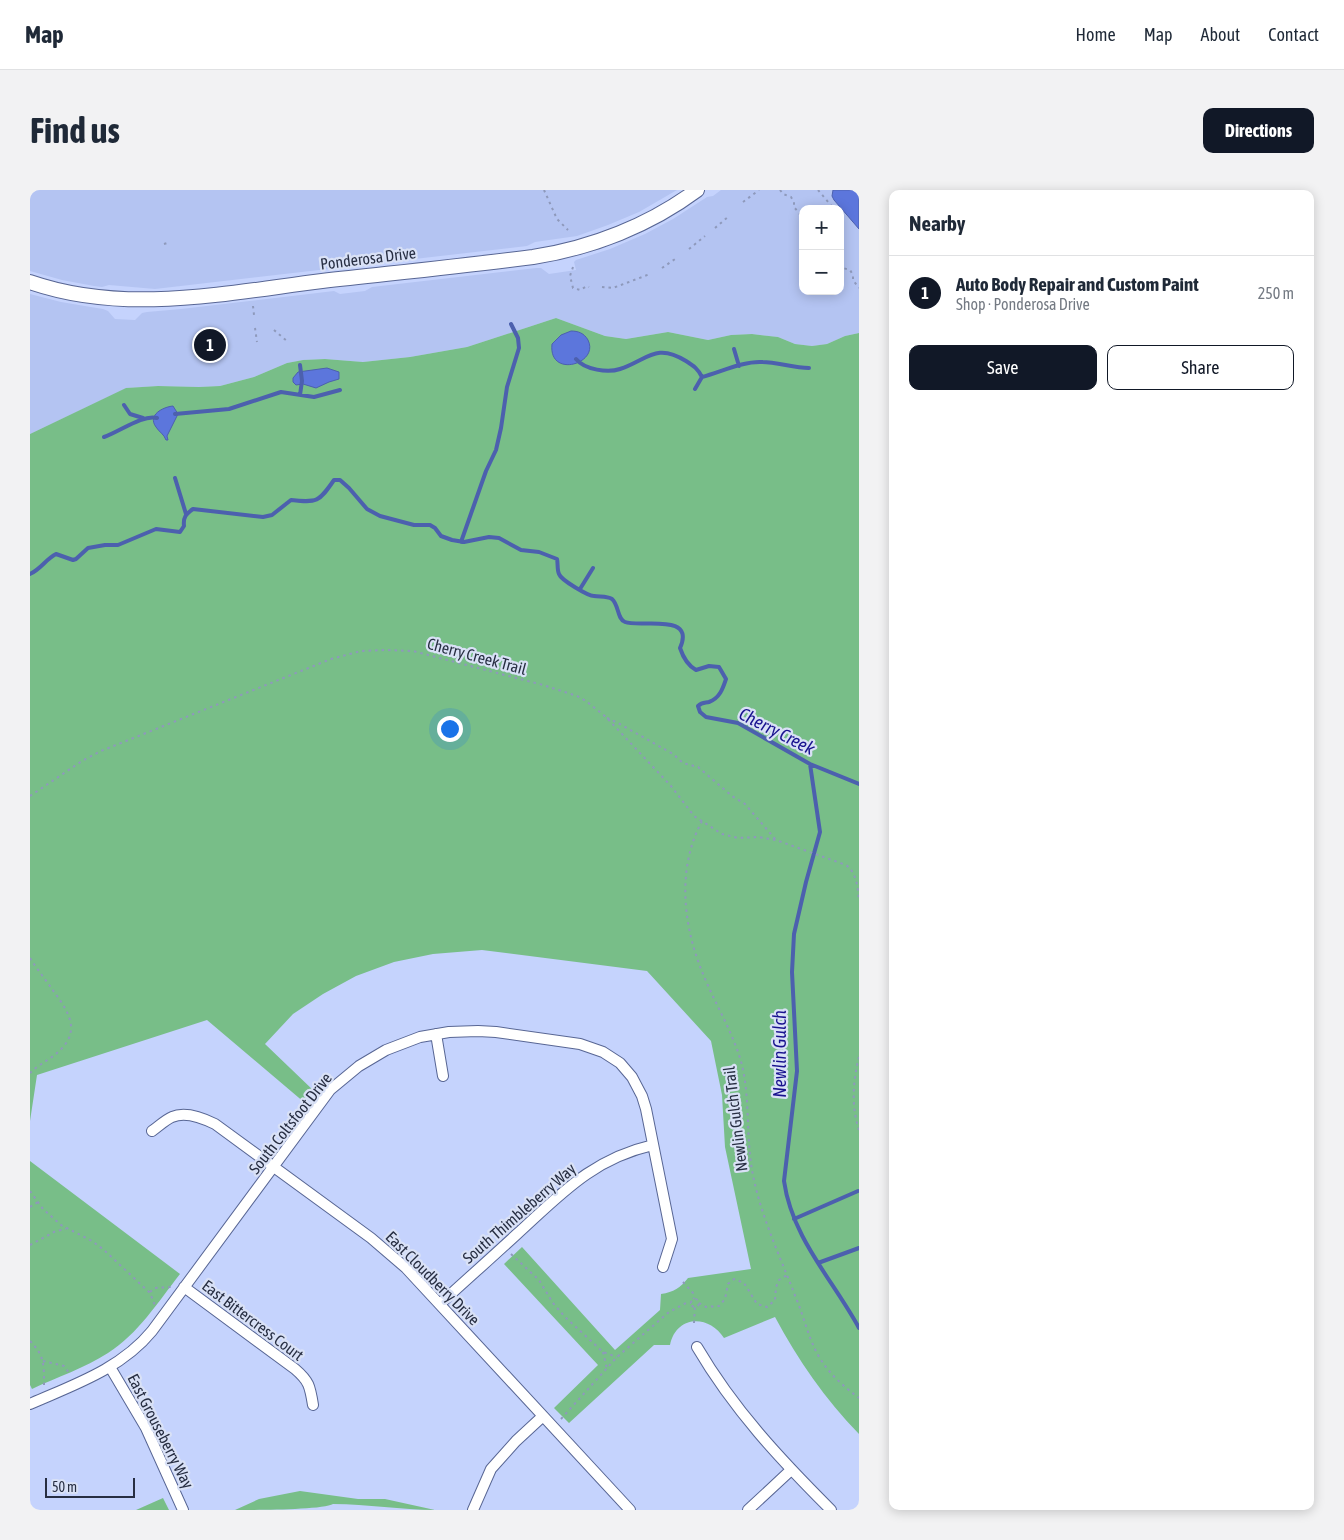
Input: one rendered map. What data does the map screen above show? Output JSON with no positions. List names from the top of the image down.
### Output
{
  "streets": {
    "street": [
      "Ponderosa Drive",
      "South Coltsfoot Drive",
      "South Thimbleberry Way",
      "East Cloudberry Drive",
      "East Bittercress Court",
      "East Grouseberry Way"
    ],
    "path": ["Cherry Creek Trail", "Newlin Gulch Trail"]
  },
  "crossings": [
    ["Cherry Creek Trail", "Newlin Gulch Trail"],
    ["South Coltsfoot Drive", "South Thimbleberry Way"],
    ["South Coltsfoot Drive", "East Cloudberry Drive"],
    ["South Coltsfoot Drive", "East Bittercress Court"],
    ["South Coltsfoot Drive", "East Grouseberry Way"],
    ["South Thimbleberry Way", "East Cloudberry Drive"]
  ],
  "water": ["Cherry Creek", "Newlin Gulch"],
  "scale_bar": "50 m",
  "page": {
    "header": "Map",
    "nav": [
      "Home",
      "Map",
      "About",
      "Contact"
    ],
    "buttons": [
      "Directions",
      ["Save", "Share"]
    ],
    "title": "Find us",
    "heading": "Nearby",
    "map_buttons": ["+", "−"],
    "list": [
      {
        "mark": "1",
        "name": "Auto Body Repair and Custom Paint",
        "note": "Shop · Ponderosa Drive",
        "value": "250 m"
      }
    ],
    "pins": "1",
    "scale": "50 m"
  }
}
